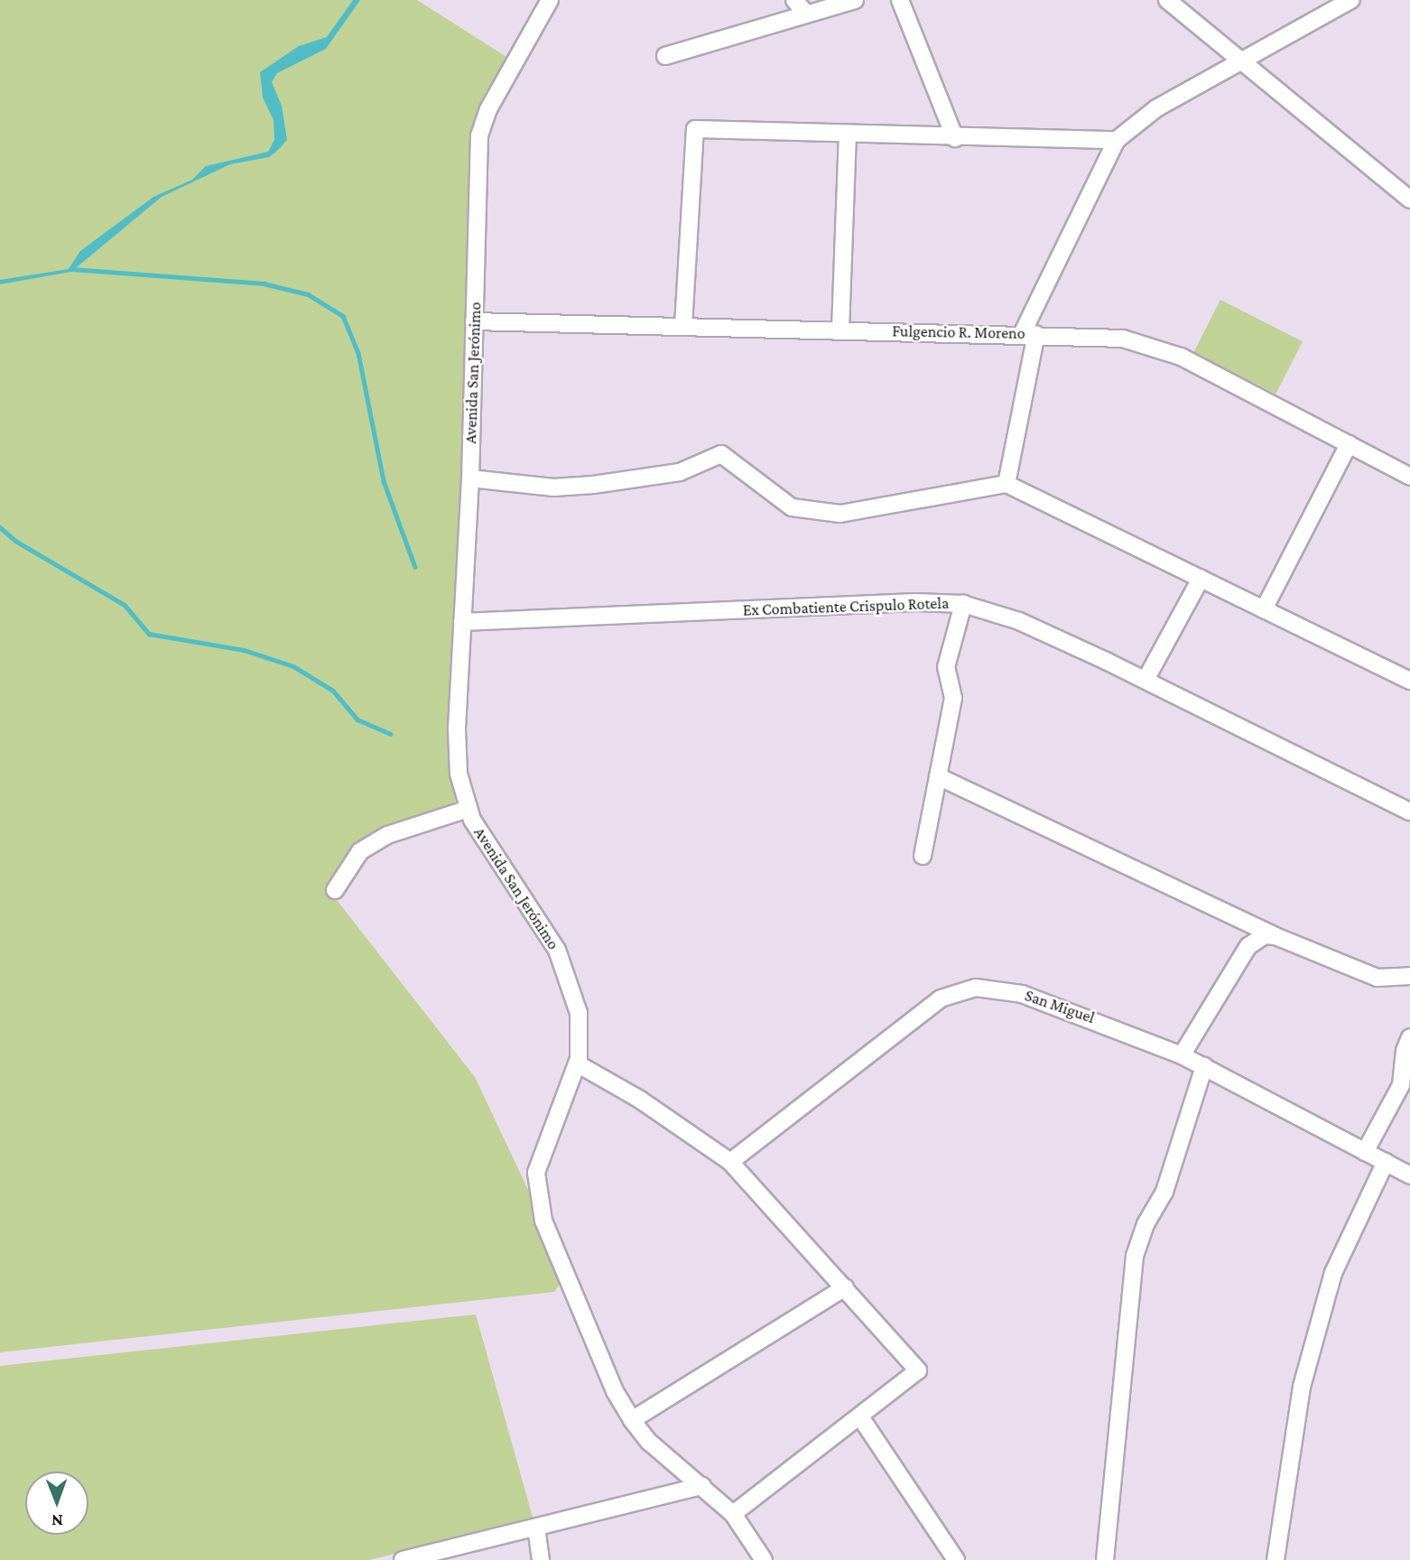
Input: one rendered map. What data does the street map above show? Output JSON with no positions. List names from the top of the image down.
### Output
{
  "streets": {
    "street": [
      "Fulgencio R. Moreno",
      "Avenida San Jerónimo",
      "Ex Combatiente Crispulo Rotela",
      "San Miguel"
    ]
  },
  "crossings": [
    ["Fulgencio R. Moreno", "Avenida San Jerónimo"],
    ["Avenida San Jerónimo", "Ex Combatiente Crispulo Rotela"]
  ],
  "north": "bottom"
}
